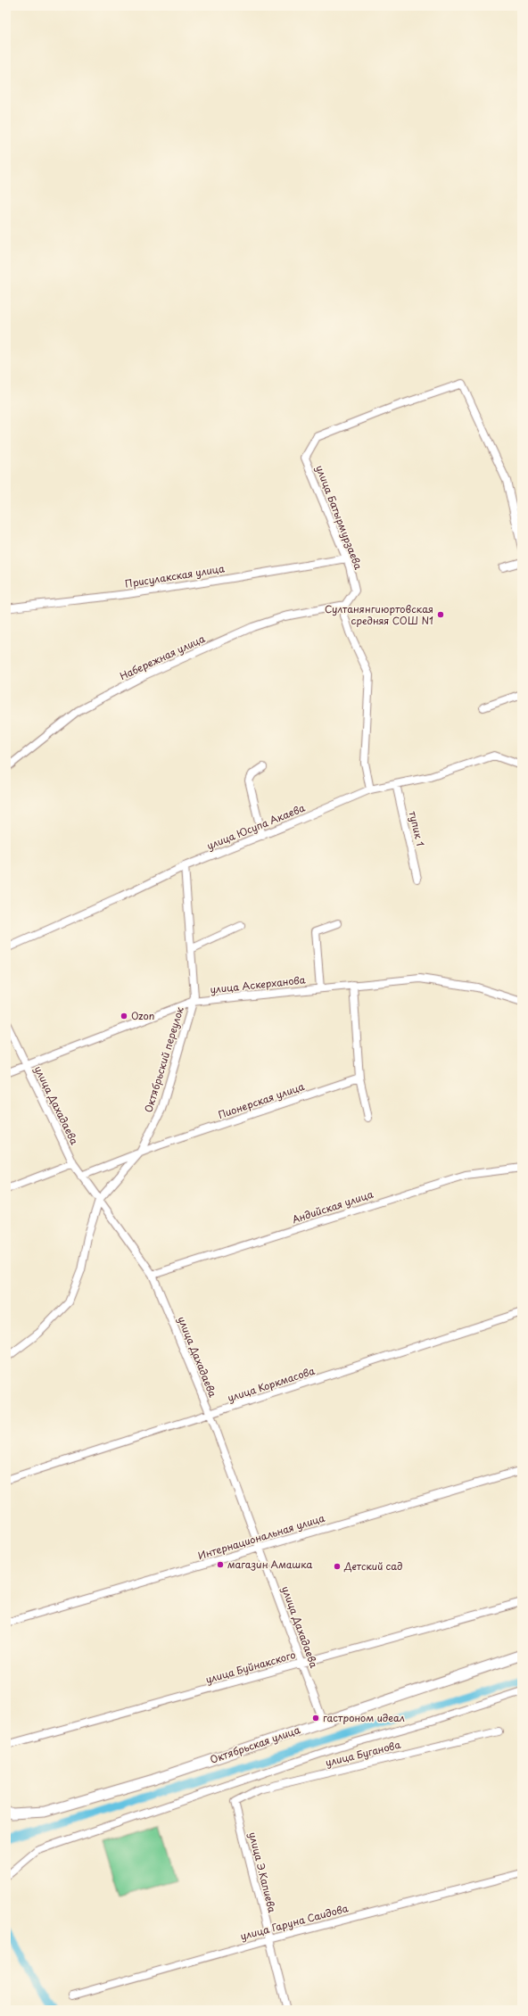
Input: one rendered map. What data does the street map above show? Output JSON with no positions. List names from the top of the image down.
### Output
{
  "streets": {
    "street": [
      "улица Батырмурзаева",
      "Присулакская улица",
      "Набережная улица",
      "улица Юсупа Акаева",
      "тупик 1",
      "улица Аскерханова",
      "Октябрьский переулок",
      "Пионерская улица",
      "улица Дахадаева",
      "Андийская улица",
      "улица Коркмасова",
      "Интернациональная улица",
      "улица Буйнакского",
      "Октябрьская улица",
      "улица Буганова",
      "улица Э.Капиева",
      "улица Гаруна Саидова"
    ]
  },
  "crossings": [
    ["улица Батырмурзаева", "Присулакская улица"],
    ["улица Батырмурзаева", "Набережная улица"],
    ["улица Юсупа Акаева", "тупик 1"],
    ["улица Юсупа Акаева", "Октябрьский переулок"],
    ["улица Аскерханова", "Октябрьский переулок"],
    ["улица Аскерханова", "улица Дахадаева"],
    ["Октябрьский переулок", "Пионерская улица"],
    ["Октябрьский переулок", "улица Дахадаева"],
    ["Пионерская улица", "улица Дахадаева"],
    ["улица Дахадаева", "Андийская улица"],
    ["улица Дахадаева", "улица Коркмасова"],
    ["улица Дахадаева", "Интернациональная улица"],
    ["улица Дахадаева", "улица Буйнакского"],
    ["улица Дахадаева", "Октябрьская улица"],
    ["улица Буганова", "улица Э.Капиева"],
    ["улица Э.Капиева", "улица Гаруна Саидова"]
  ],
  "places": [
    "Султанянгиюртовская средняя СОШ N1",
    "Ozon",
    "магазин Амашка",
    "Детский сад",
    "гастроном идеал"
  ]
}
